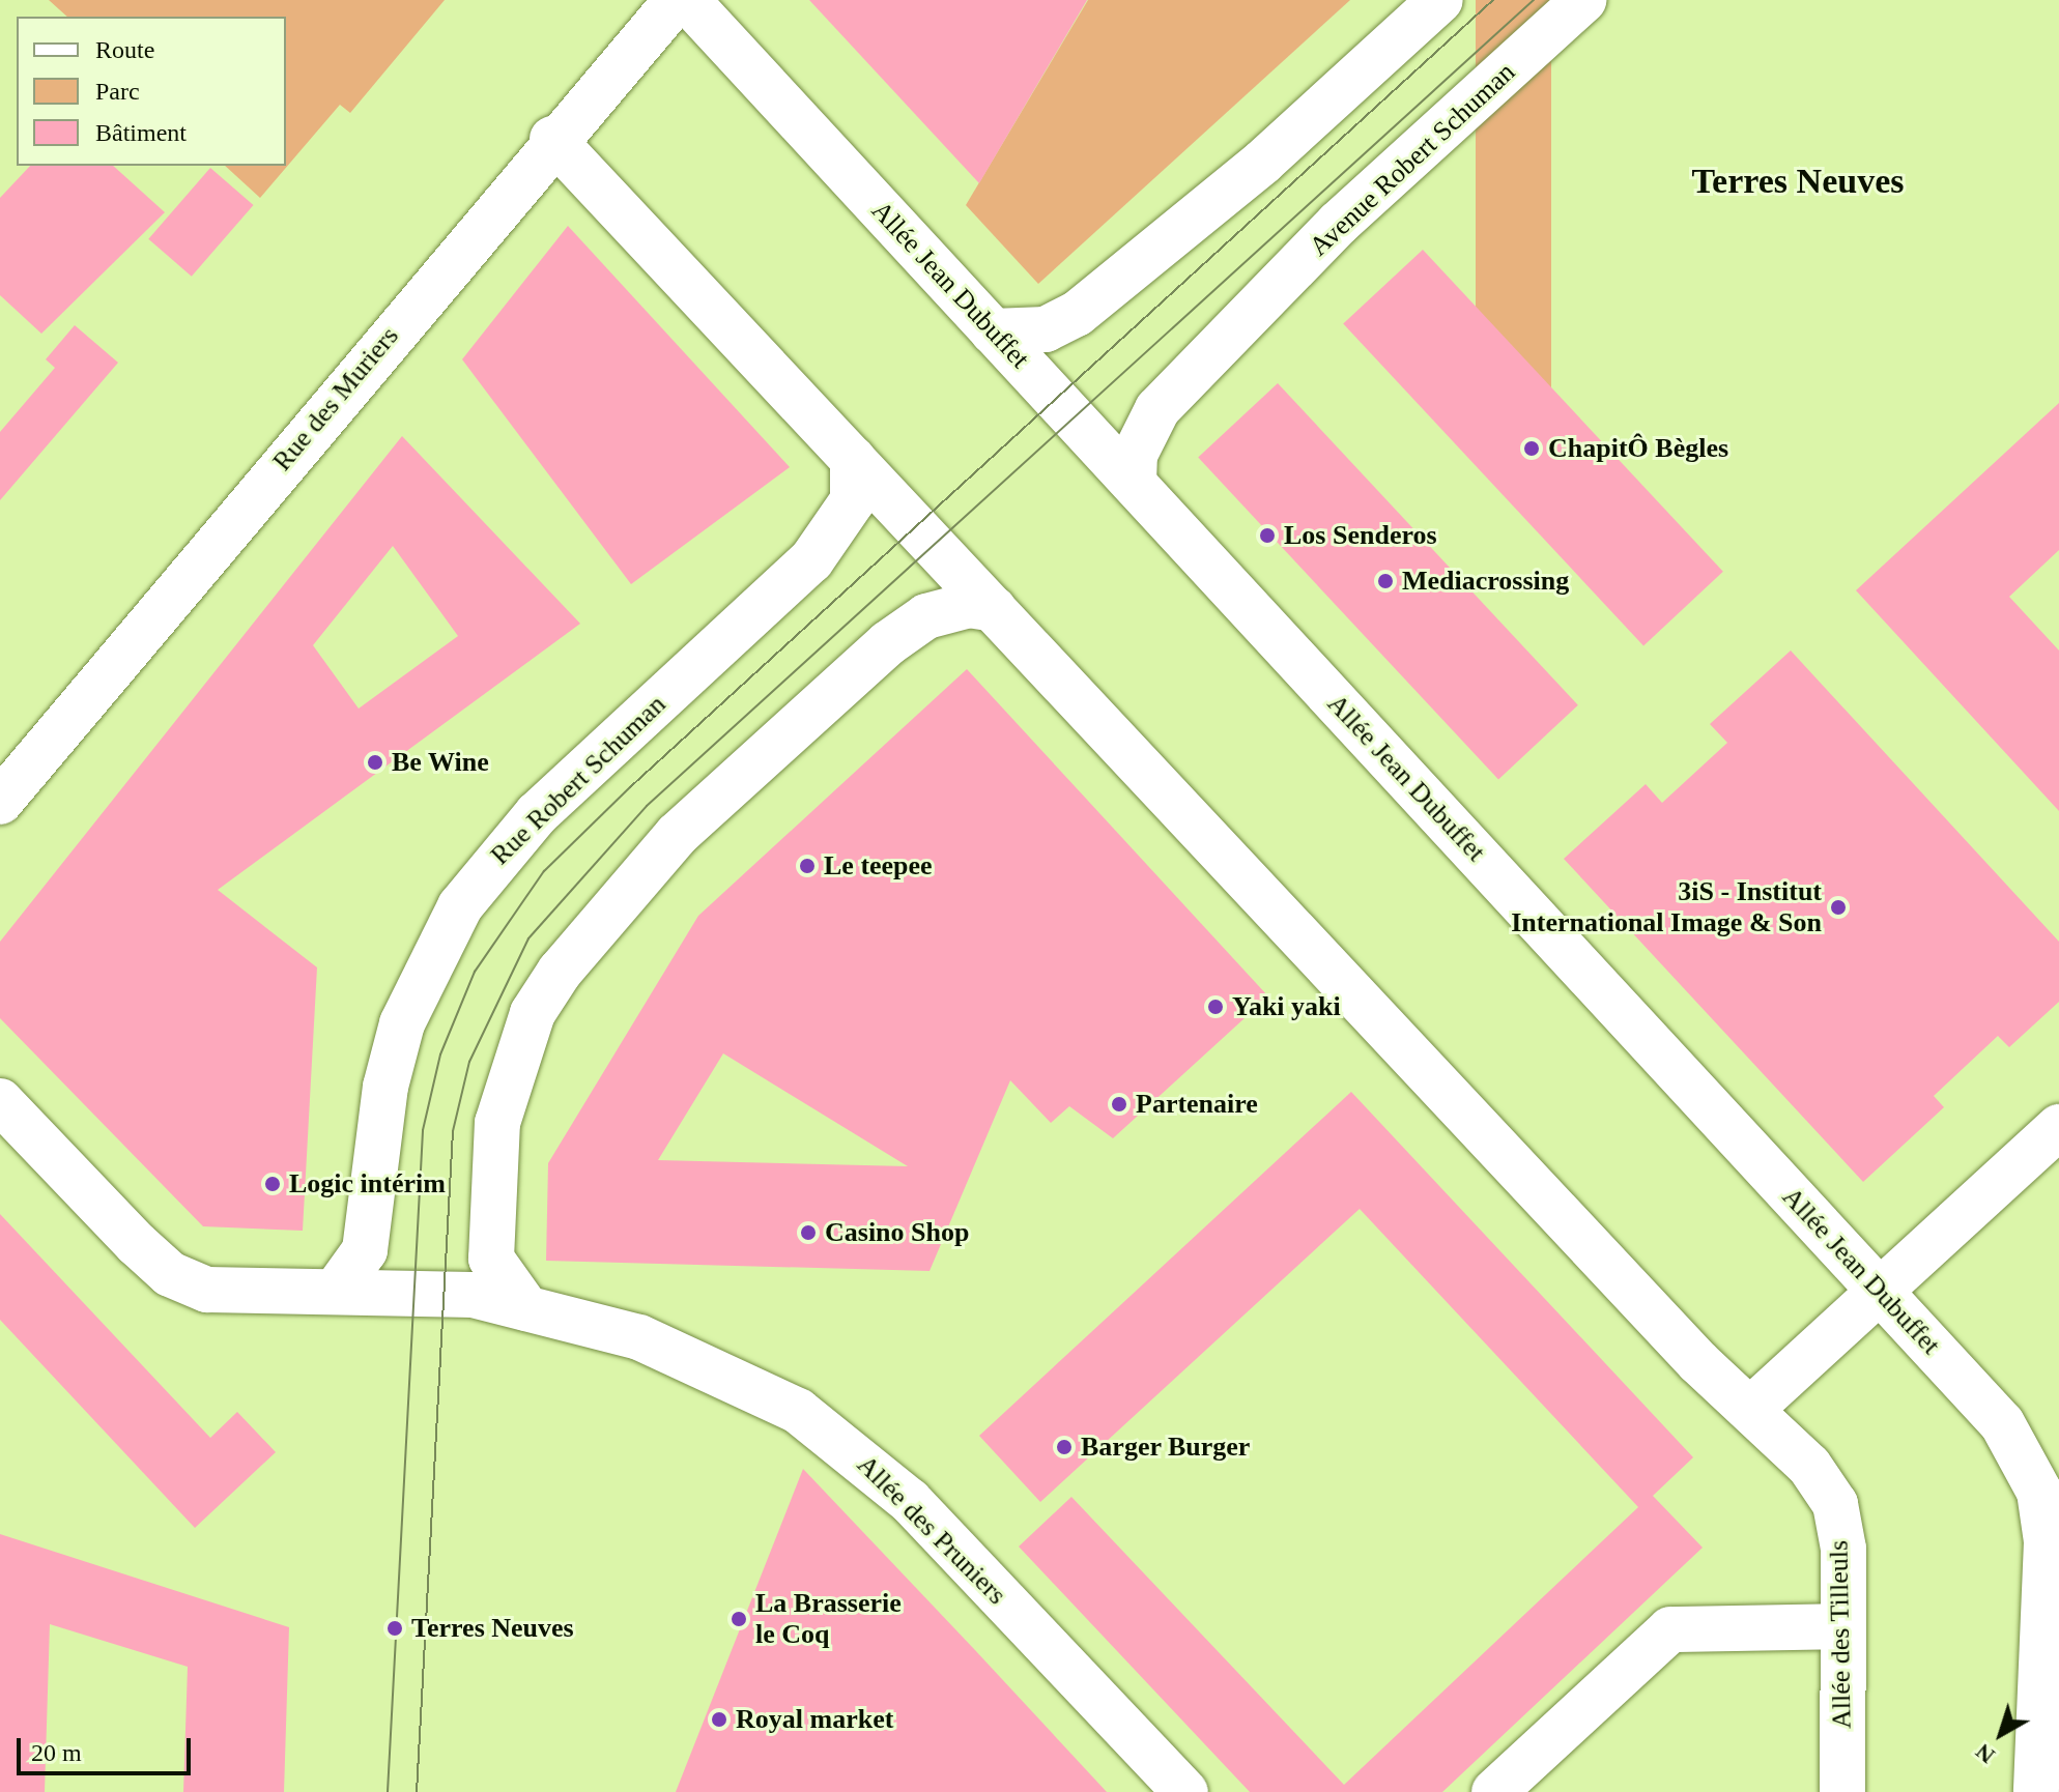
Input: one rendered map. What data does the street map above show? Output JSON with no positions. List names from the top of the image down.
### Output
{
  "streets": {
    "street": [
      "Avenue Robert Schuman",
      "Allée Jean Dubuffet",
      "Rue des Muriers",
      "Rue Robert Schuman",
      "Allée des Pruniers",
      "Allée des Tilleuls"
    ]
  },
  "crossings": [
    ["Avenue Robert Schuman", "Allée Jean Dubuffet"],
    ["Rue Robert Schuman", "Allée des Pruniers"]
  ],
  "districts": ["Terres Neuves"],
  "places": [
    "ChapitÔ Bègles",
    "Los Senderos",
    "Mediacrossing",
    "Be Wine",
    "Le teepee",
    "3iS - Institut International Image & Son",
    "Yaki yaki",
    "Partenaire",
    "Logic intérim",
    "Casino Shop",
    "Barger Burger",
    "La Brasserie le Coq",
    "Terres Neuves",
    "Royal market"
  ],
  "legend": ["Route", "Parc", "Bâtiment"],
  "scale_bar": "20 m",
  "north": "bottom left"
}
